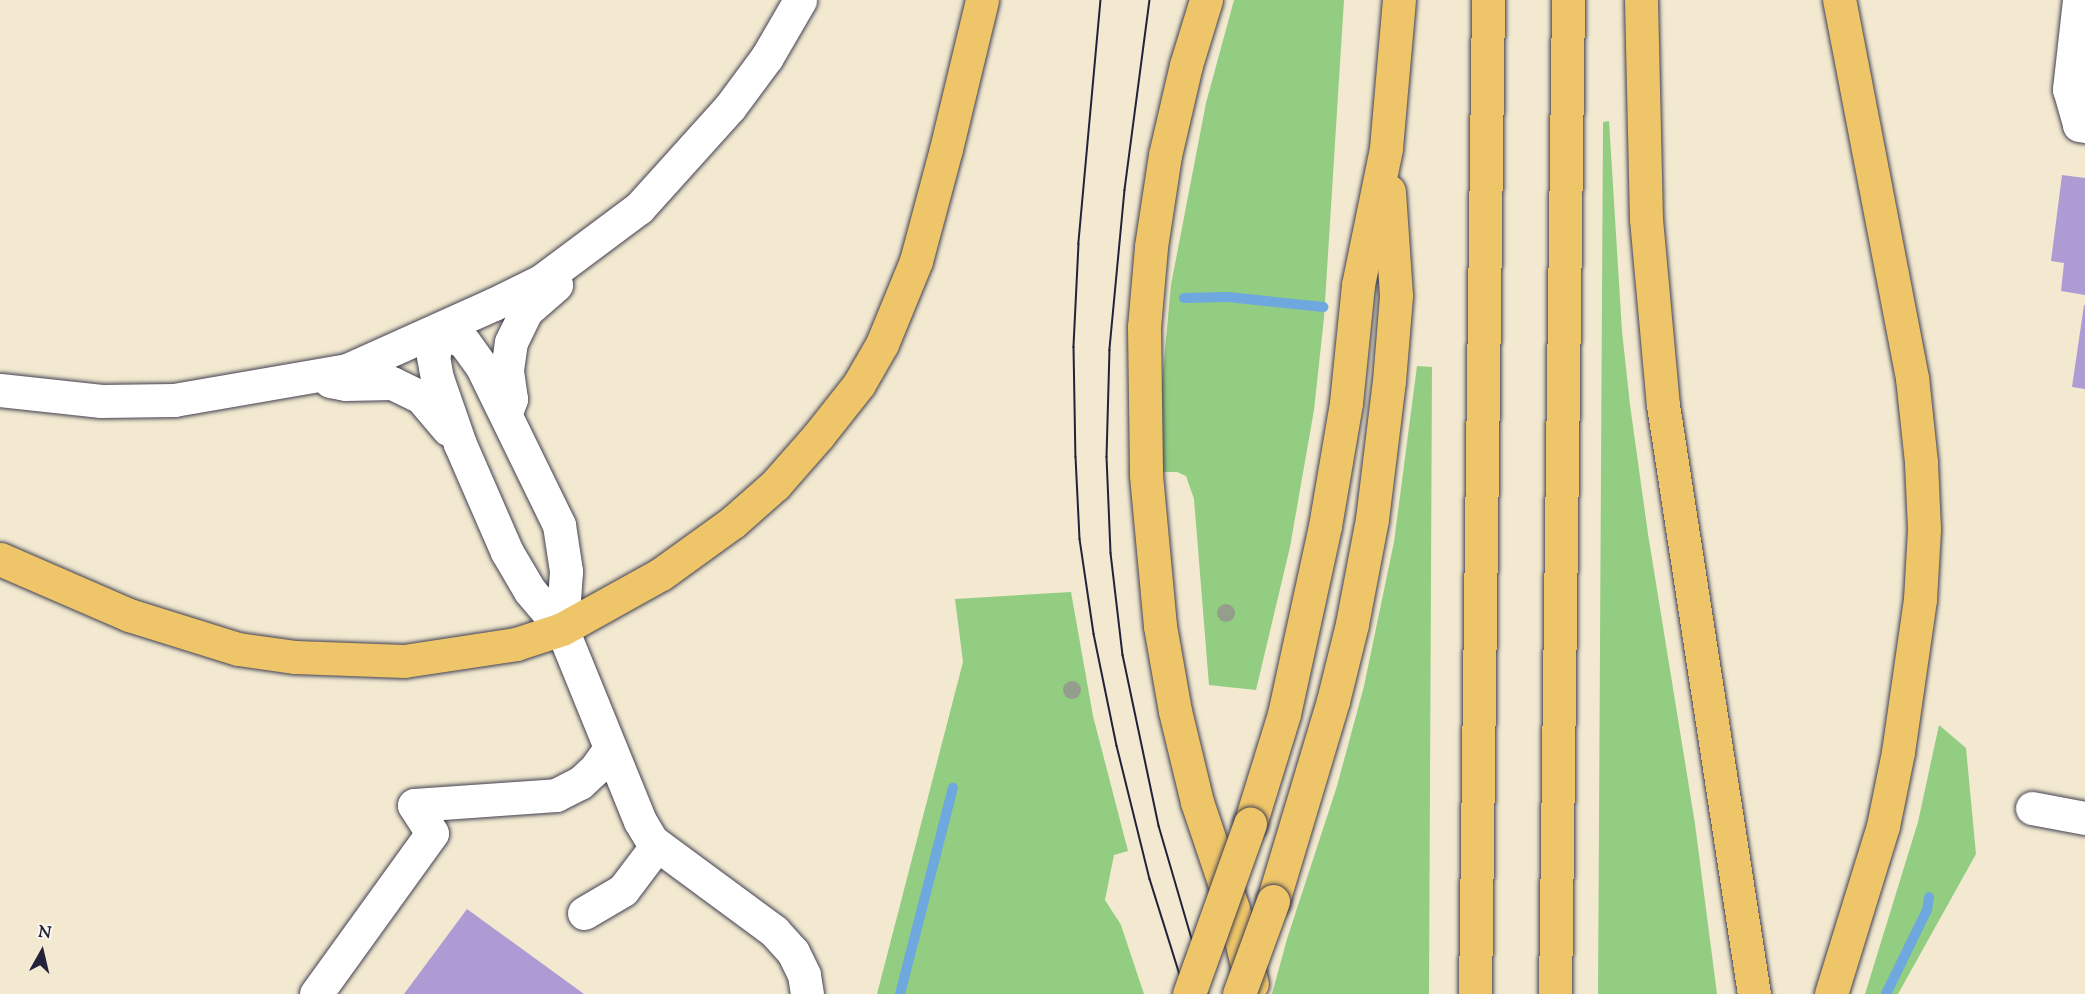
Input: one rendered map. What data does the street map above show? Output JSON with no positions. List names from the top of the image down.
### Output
{
  "north": "top"
}
